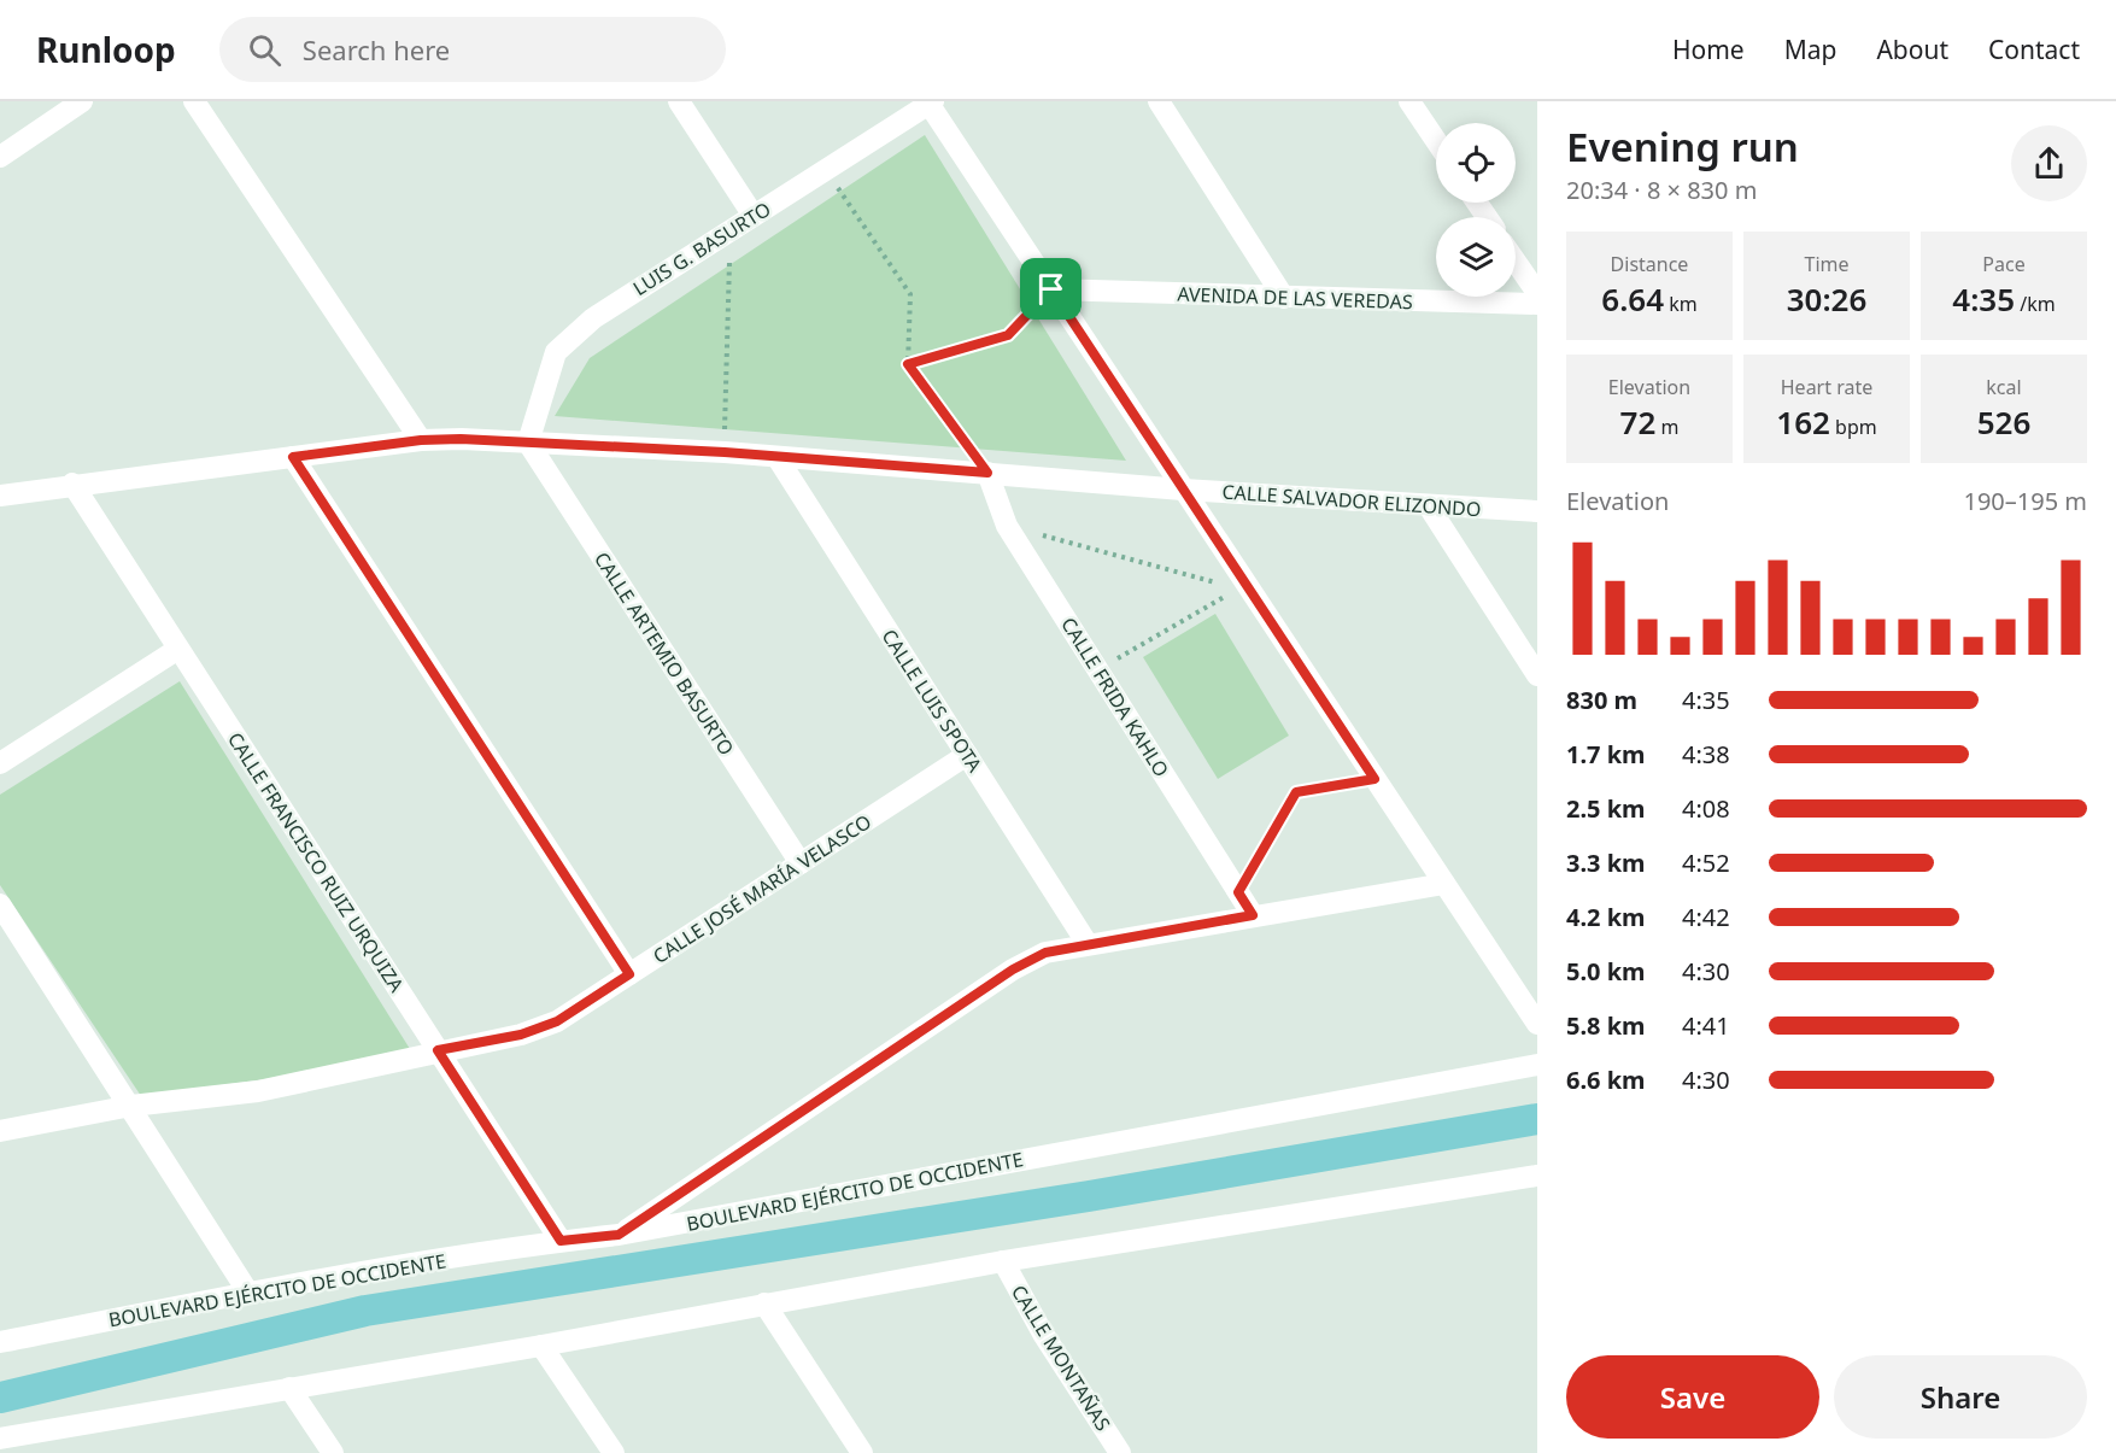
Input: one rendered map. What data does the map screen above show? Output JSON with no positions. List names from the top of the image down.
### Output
{
  "streets": {
    "street": [
      "LUIS G. BASURTO",
      "AVENIDA DE LAS VEREDAS",
      "CALLE SALVADOR ELIZONDO",
      "CALLE ARTEMIO BASURTO",
      "CALLE FRIDA KAHLO",
      "CALLE LUIS SPOTA",
      "CALLE FRANCISCO RUIZ URQUIZA",
      "CALLE JOSÉ MARÍA VELASCO",
      "BOULEVARD EJÉRCITO DE OCCIDENTE",
      "CALLE MONTAÑAS"
    ]
  },
  "crossings": [
    ["LUIS G. BASURTO", "CALLE SALVADOR ELIZONDO"],
    ["LUIS G. BASURTO", "CALLE ARTEMIO BASURTO"],
    ["CALLE SALVADOR ELIZONDO", "CALLE ARTEMIO BASURTO"],
    ["CALLE SALVADOR ELIZONDO", "CALLE FRIDA KAHLO"],
    ["CALLE SALVADOR ELIZONDO", "CALLE LUIS SPOTA"],
    ["CALLE SALVADOR ELIZONDO", "CALLE FRANCISCO RUIZ URQUIZA"],
    ["CALLE ARTEMIO BASURTO", "CALLE JOSÉ MARÍA VELASCO"],
    ["CALLE LUIS SPOTA", "CALLE JOSÉ MARÍA VELASCO"],
    ["CALLE FRANCISCO RUIZ URQUIZA", "CALLE JOSÉ MARÍA VELASCO"],
    ["CALLE FRANCISCO RUIZ URQUIZA", "BOULEVARD EJÉRCITO DE OCCIDENTE"]
  ],
  "page": {
    "header": "Runloop",
    "search": "Search here",
    "nav": [
      "Home",
      "Map",
      "About",
      "Contact"
    ],
    "heading": ["Evening run", "20:34 · 8 × 830 m"],
    "stats": [
      ["Distance", "6.64 km"],
      ["Time", "30:26"],
      ["Pace", "4:35 /km"],
      ["Elevation", "72 m"],
      ["Heart rate", "162 bpm"],
      ["kcal", "526"]
    ],
    "chart": ["Elevation", "190–195 m"],
    "list": [
      {
        "name": "830 m",
        "note": "4:35"
      },
      {
        "name": "1.7 km",
        "note": "4:38"
      },
      {
        "name": "2.5 km",
        "note": "4:08"
      },
      {
        "name": "3.3 km",
        "note": "4:52"
      },
      {
        "name": "4.2 km",
        "note": "4:42"
      },
      {
        "name": "5.0 km",
        "note": "4:30"
      },
      {
        "name": "5.8 km",
        "note": "4:41"
      },
      {
        "name": "6.6 km",
        "note": "4:30"
      }
    ],
    "buttons": ["Save", "Share"]
  }
}
